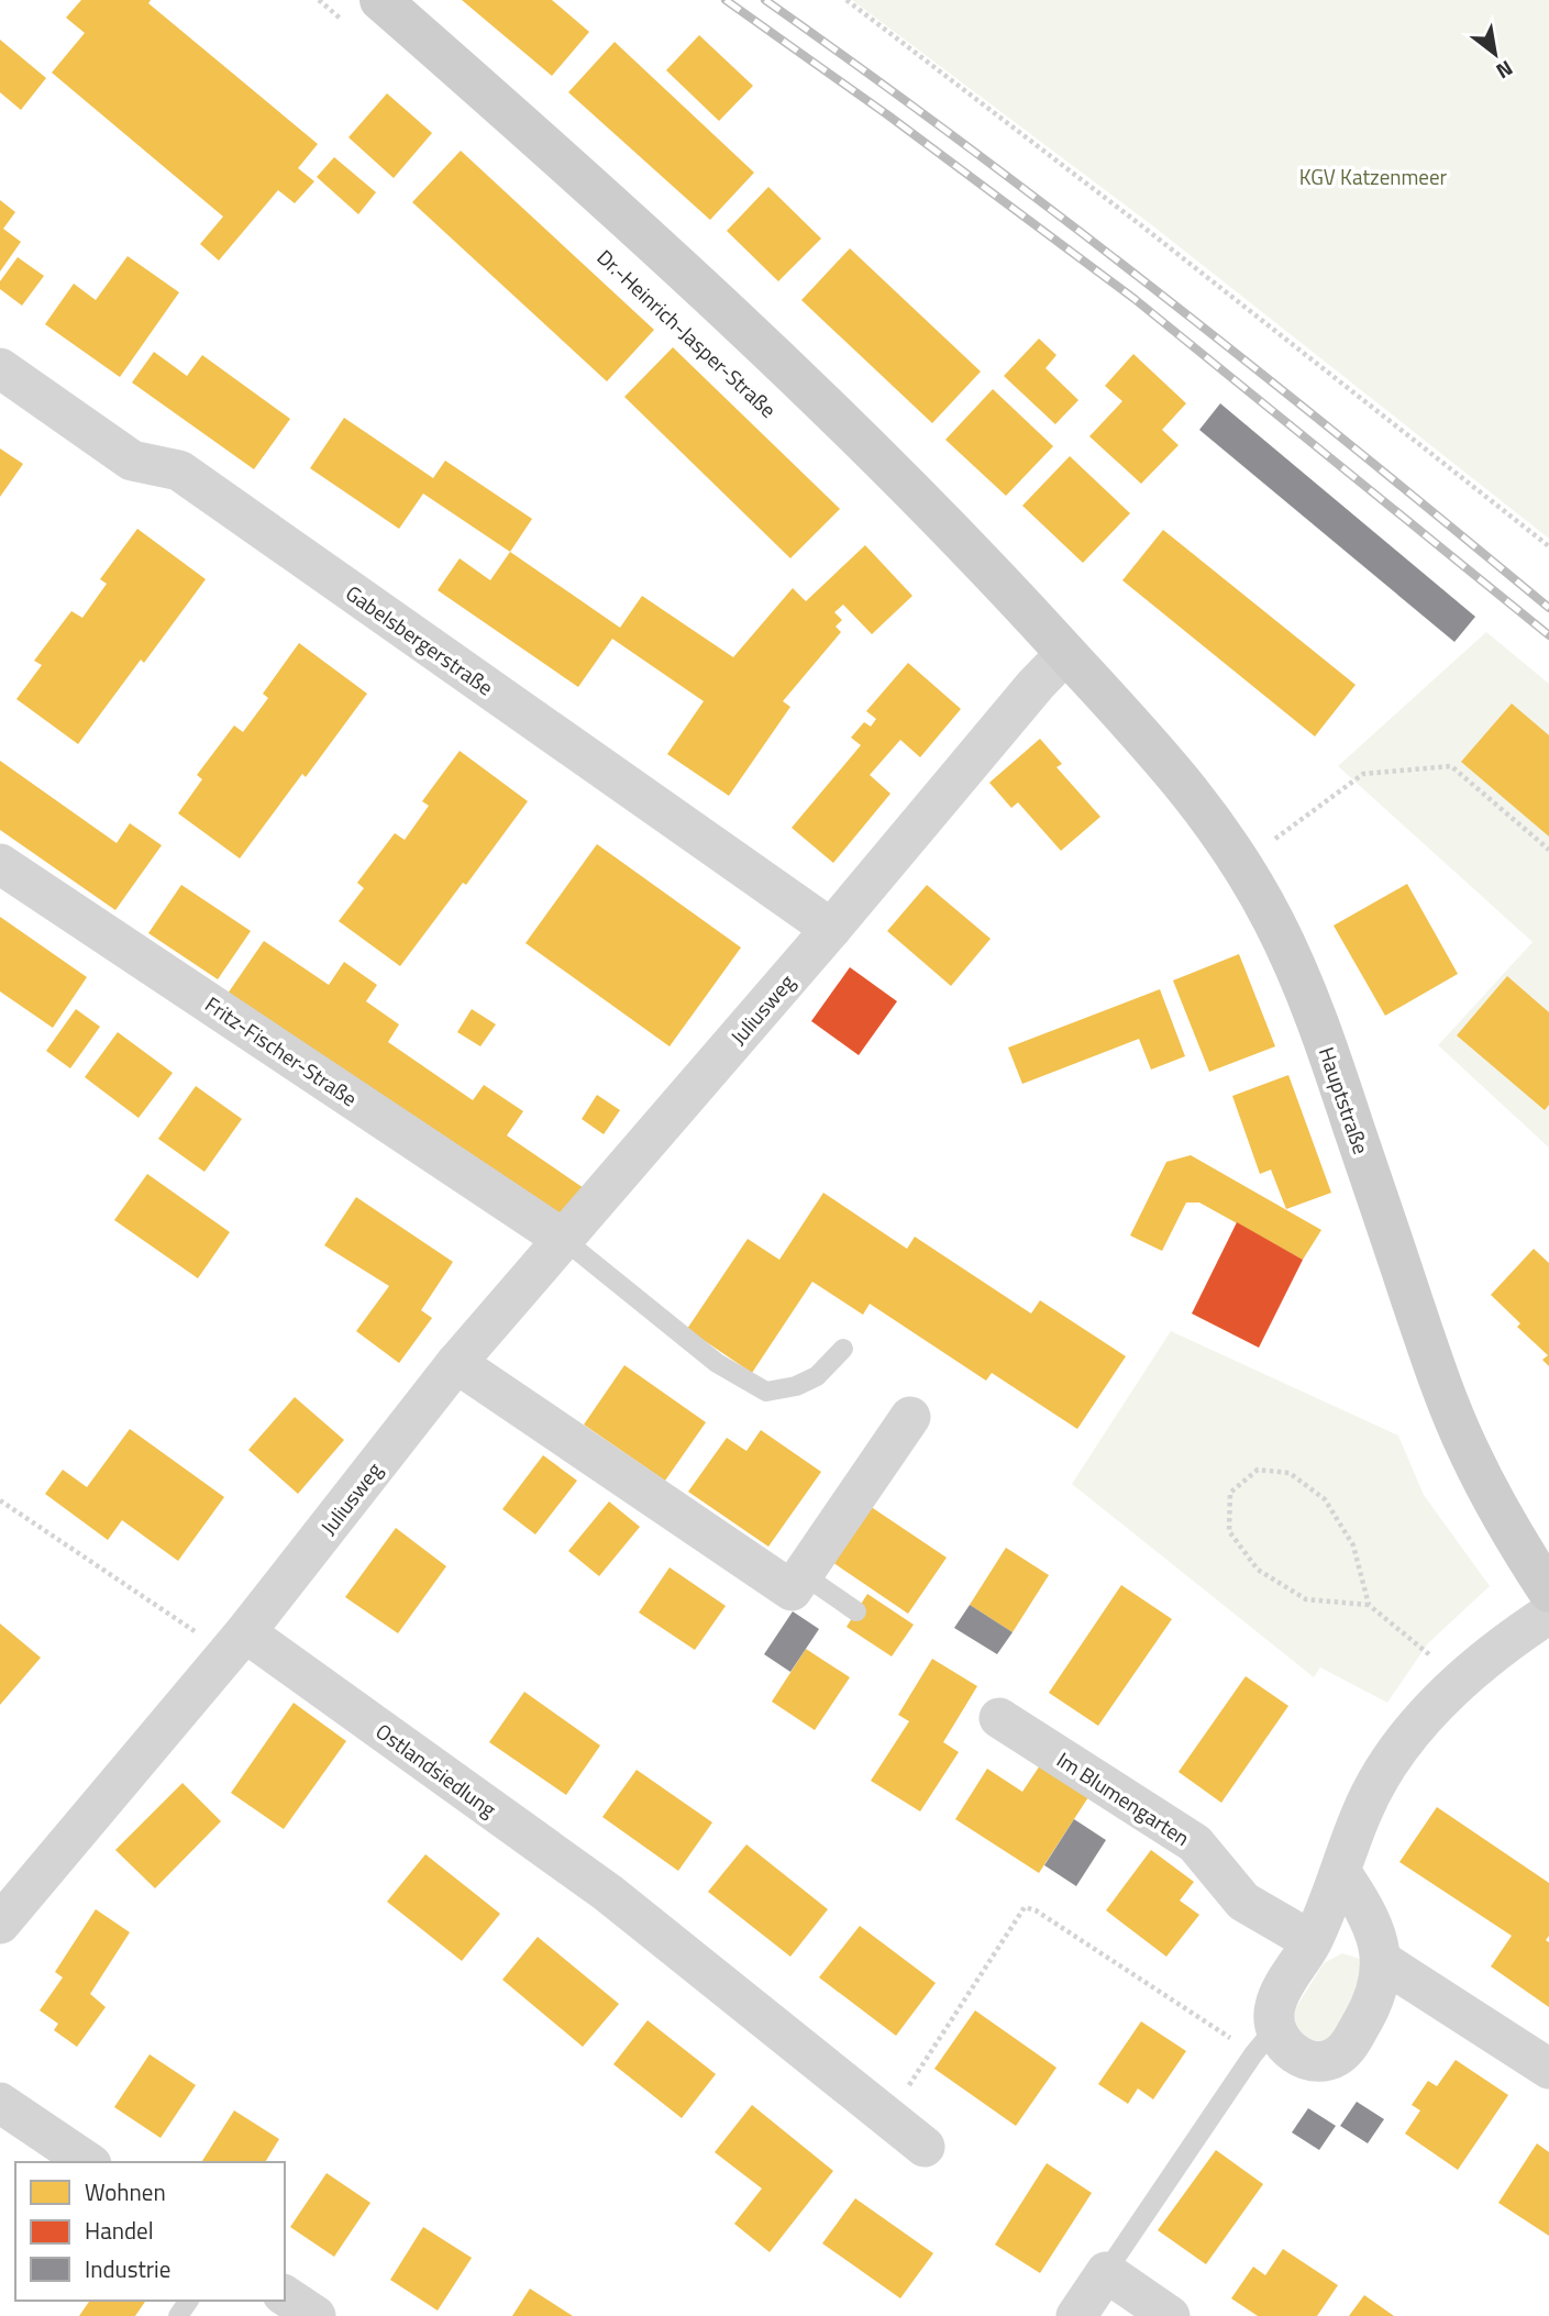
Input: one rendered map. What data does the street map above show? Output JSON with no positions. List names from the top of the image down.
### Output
{
  "streets": {
    "street": [
      "Dr.-Heinrich-Jasper-Straße",
      "Gabelsbergerstraße",
      "Juliusweg",
      "Fritz-Fischer-Straße",
      "Hauptstraße",
      "Ostlandsiedlung",
      "Im Blumengarten"
    ]
  },
  "crossings": [
    ["Dr.-Heinrich-Jasper-Straße", "Juliusweg"],
    ["Dr.-Heinrich-Jasper-Straße", "Hauptstraße"],
    ["Gabelsbergerstraße", "Juliusweg"],
    ["Juliusweg", "Fritz-Fischer-Straße"],
    ["Juliusweg", "Hauptstraße"],
    ["Juliusweg", "Ostlandsiedlung"]
  ],
  "parks": ["KGV Katzenmeer"],
  "legend": ["Wohnen", "Handel", "Industrie"],
  "north": "bottom right"
}
